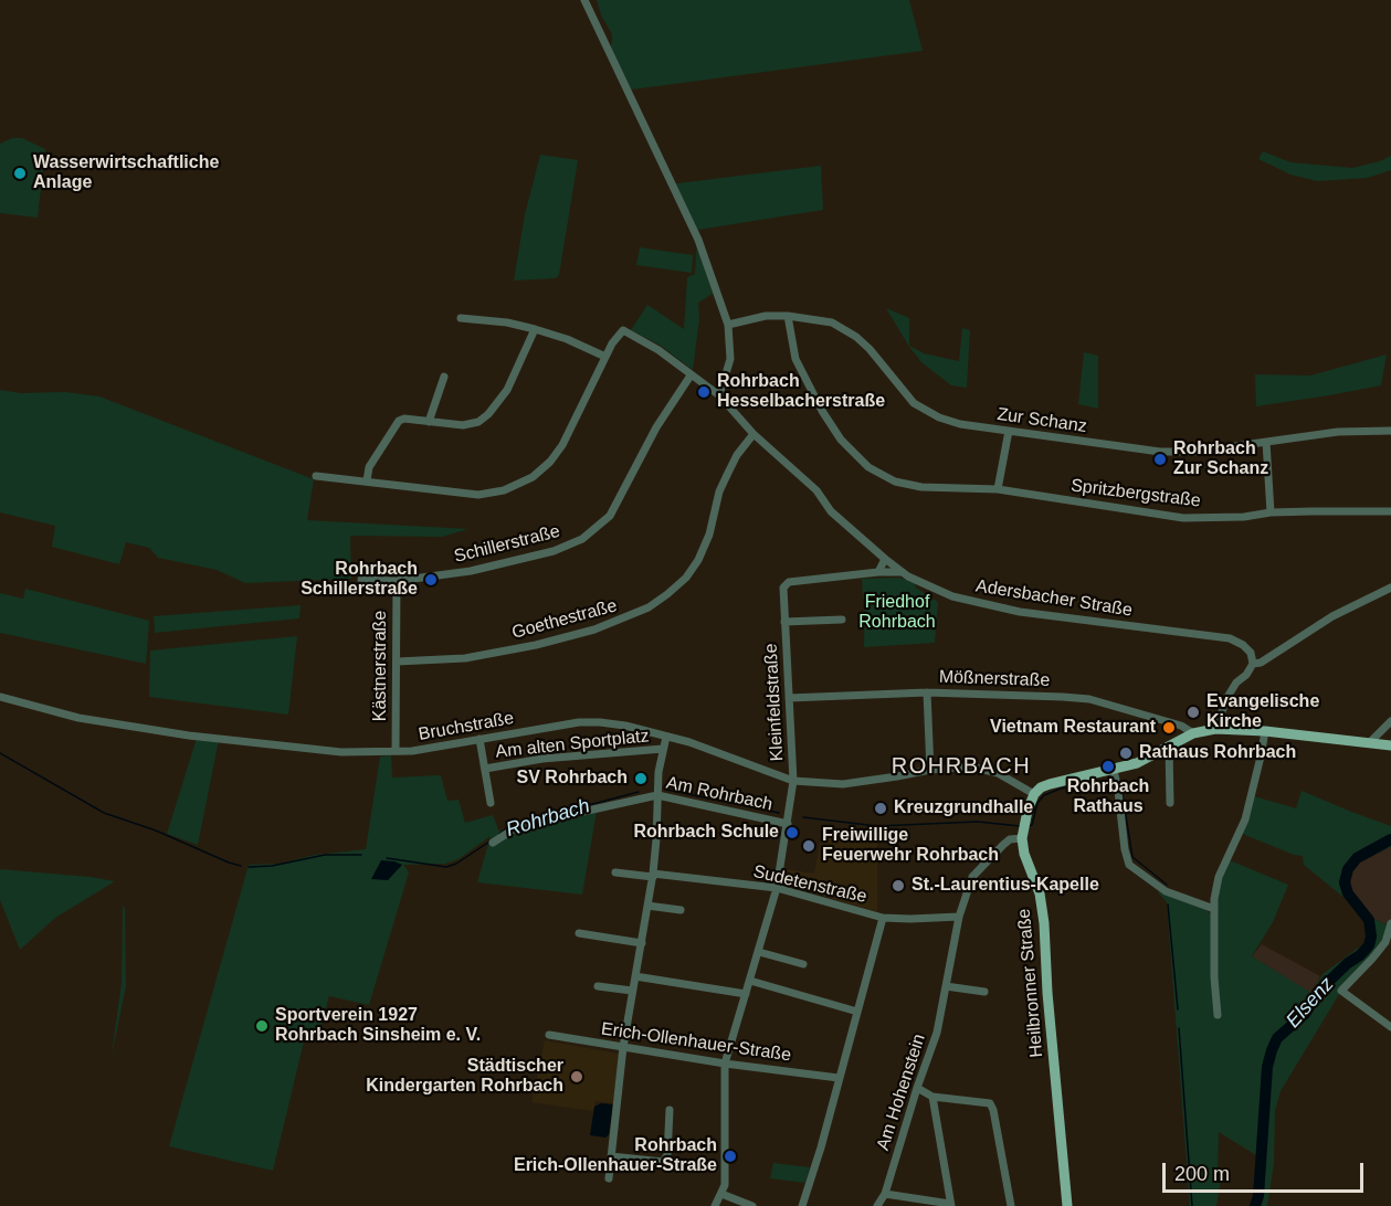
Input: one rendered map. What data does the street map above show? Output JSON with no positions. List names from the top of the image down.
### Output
{
  "streets": {
    "main road": ["Heilbronner Straße"],
    "street": [
      "Zur Schanz",
      "Spritzbergstraße",
      "Schillerstraße",
      "Adersbacher Straße",
      "Goethestraße",
      "Kästnerstraße",
      "Mößnerstraße",
      "Kleinfeldstraße",
      "Bruchstraße",
      "Am alten Sportplatz",
      "Am Rohrbach",
      "Sudetenstraße",
      "Erich-Ollenhauer-Straße",
      "Am Hohenstein"
    ]
  },
  "crossings": [
    ["Zur Schanz", "Spritzbergstraße"],
    ["Schillerstraße", "Adersbacher Straße"],
    ["Schillerstraße", "Kästnerstraße"],
    ["Adersbacher Straße", "Goethestraße"],
    ["Adersbacher Straße", "Kleinfeldstraße"],
    ["Goethestraße", "Kästnerstraße"],
    ["Kästnerstraße", "Bruchstraße"],
    ["Mößnerstraße", "Kleinfeldstraße"],
    ["Kleinfeldstraße", "Bruchstraße"],
    ["Kleinfeldstraße", "Am Rohrbach"],
    ["Kleinfeldstraße", "Sudetenstraße"],
    ["Kleinfeldstraße", "Erich-Ollenhauer-Straße"],
    ["Bruchstraße", "Am alten Sportplatz"],
    ["Sudetenstraße", "Am Hohenstein"],
    ["Heilbronner Straße", "Am Hohenstein"]
  ],
  "districts": ["ROHRBACH"],
  "water": ["Rohrbach", "Elsenz"],
  "parks": ["Friedhof Rohrbach"],
  "places": [
    "Wasserwirtschaftliche Anlage",
    "Rohrbach Hesselbacherstraße",
    "Rohrbach Zur Schanz",
    "Rohrbach Schillerstraße",
    "Evangelische Kirche",
    "Vietnam Restaurant",
    "Rathaus Rohrbach",
    "Rohrbach Rathaus",
    "SV Rohrbach",
    "Kreuzgrundhalle",
    "Rohrbach Schule",
    "Freiwillige Feuerwehr Rohrbach",
    "St.-Laurentius-Kapelle",
    "Sportverein 1927 Rohrbach Sinsheim e. V.",
    "Städtischer Kindergarten Rohrbach",
    "Rohrbach Erich-Ollenhauer-Straße"
  ],
  "scale_bar": "200 m"
}
